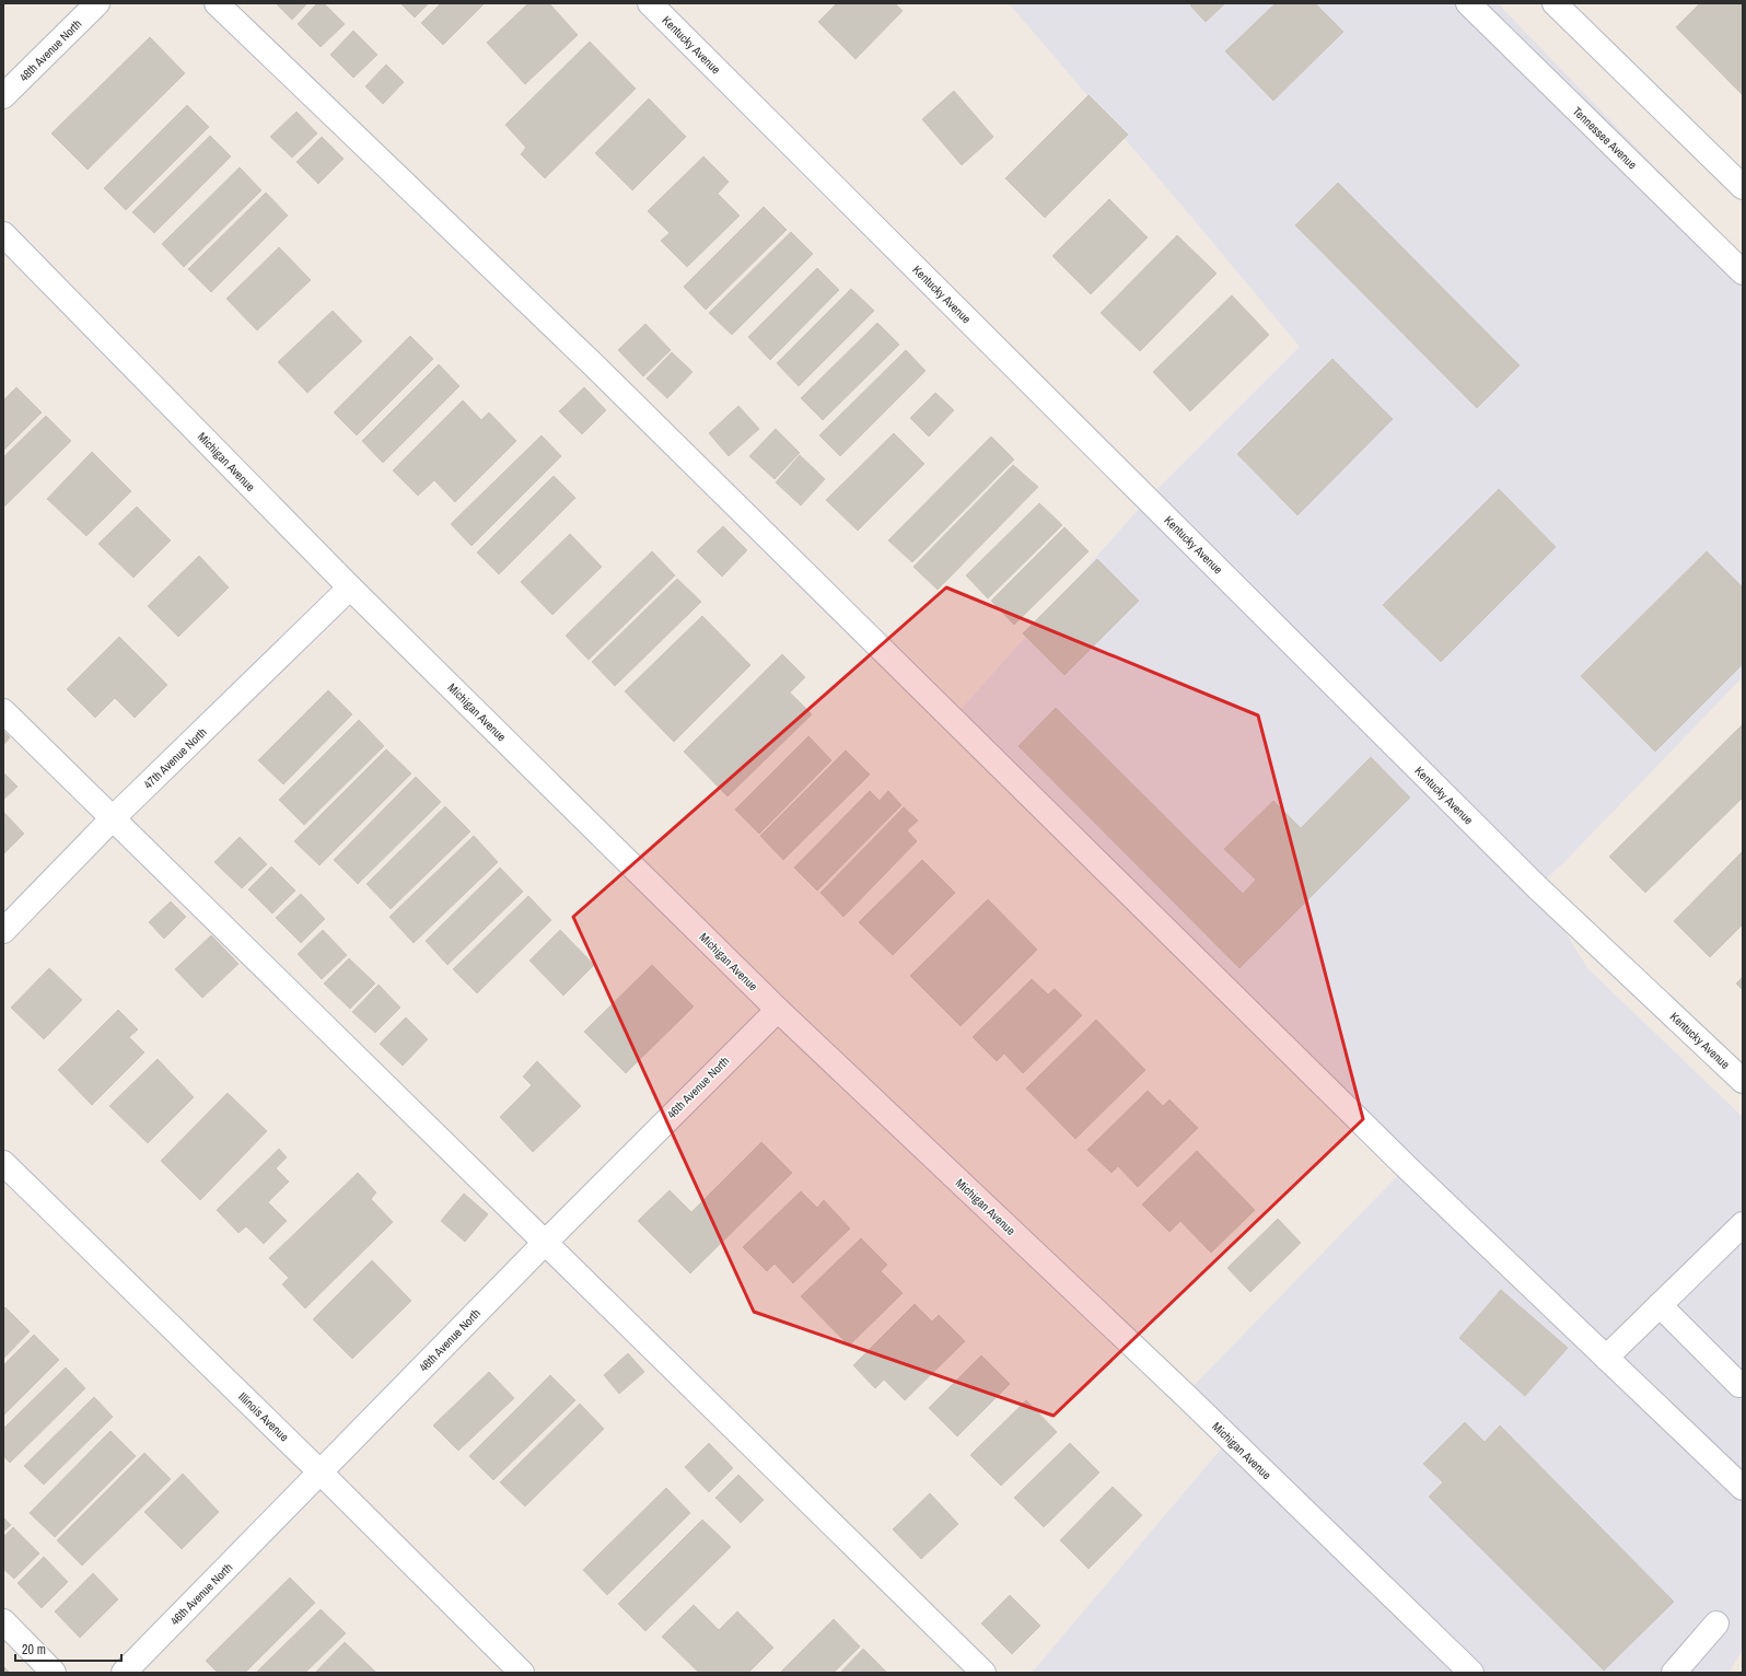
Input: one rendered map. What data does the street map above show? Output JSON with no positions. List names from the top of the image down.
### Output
{
  "streets": {
    "street": [
      "Kentucky Avenue",
      "48th Avenue North",
      "Tennessee Avenue",
      "Michigan Avenue",
      "47th Avenue North",
      "46th Avenue North",
      "Illinois Avenue"
    ]
  },
  "crossings": [
    ["Michigan Avenue", "47th Avenue North"],
    ["Michigan Avenue", "46th Avenue North"],
    ["46th Avenue North", "Illinois Avenue"]
  ],
  "scale_bar": "20 m"
}
